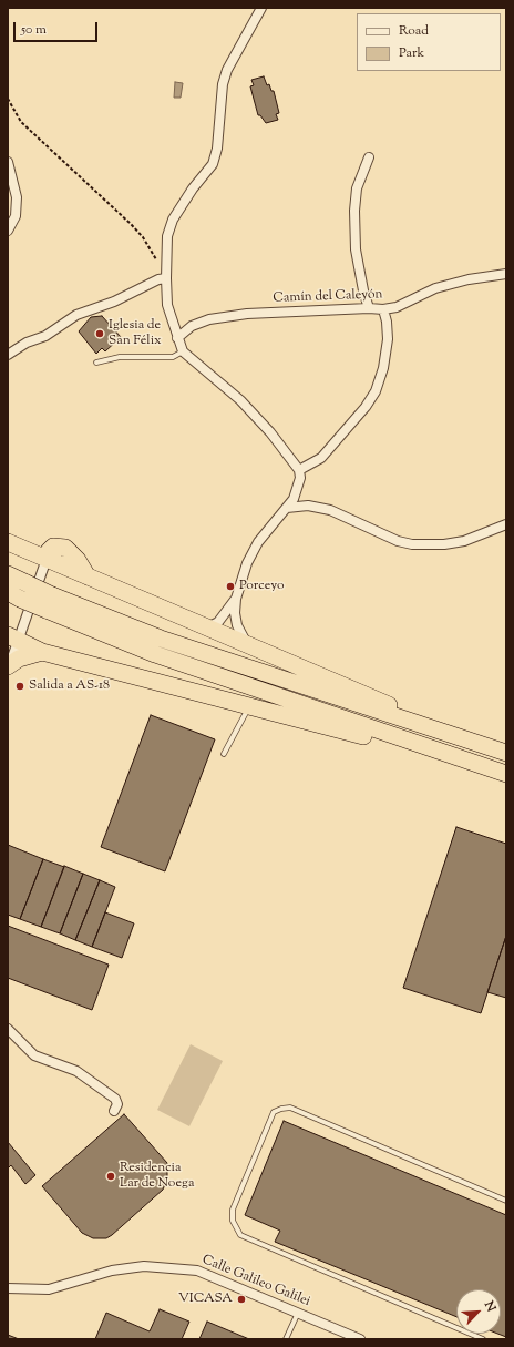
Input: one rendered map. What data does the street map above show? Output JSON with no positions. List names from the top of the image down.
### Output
{
  "streets": {
    "street": ["Camín del Caleyón", "Calle Galileo Galilei"]
  },
  "places": [
    "Iglesia de San Félix",
    "Porceyo",
    "Salida a AS-18",
    "Residencia Lar de Noega",
    "VICASA"
  ],
  "legend": ["Road", "Park"],
  "scale_bar": "50 m",
  "north": "top right"
}
